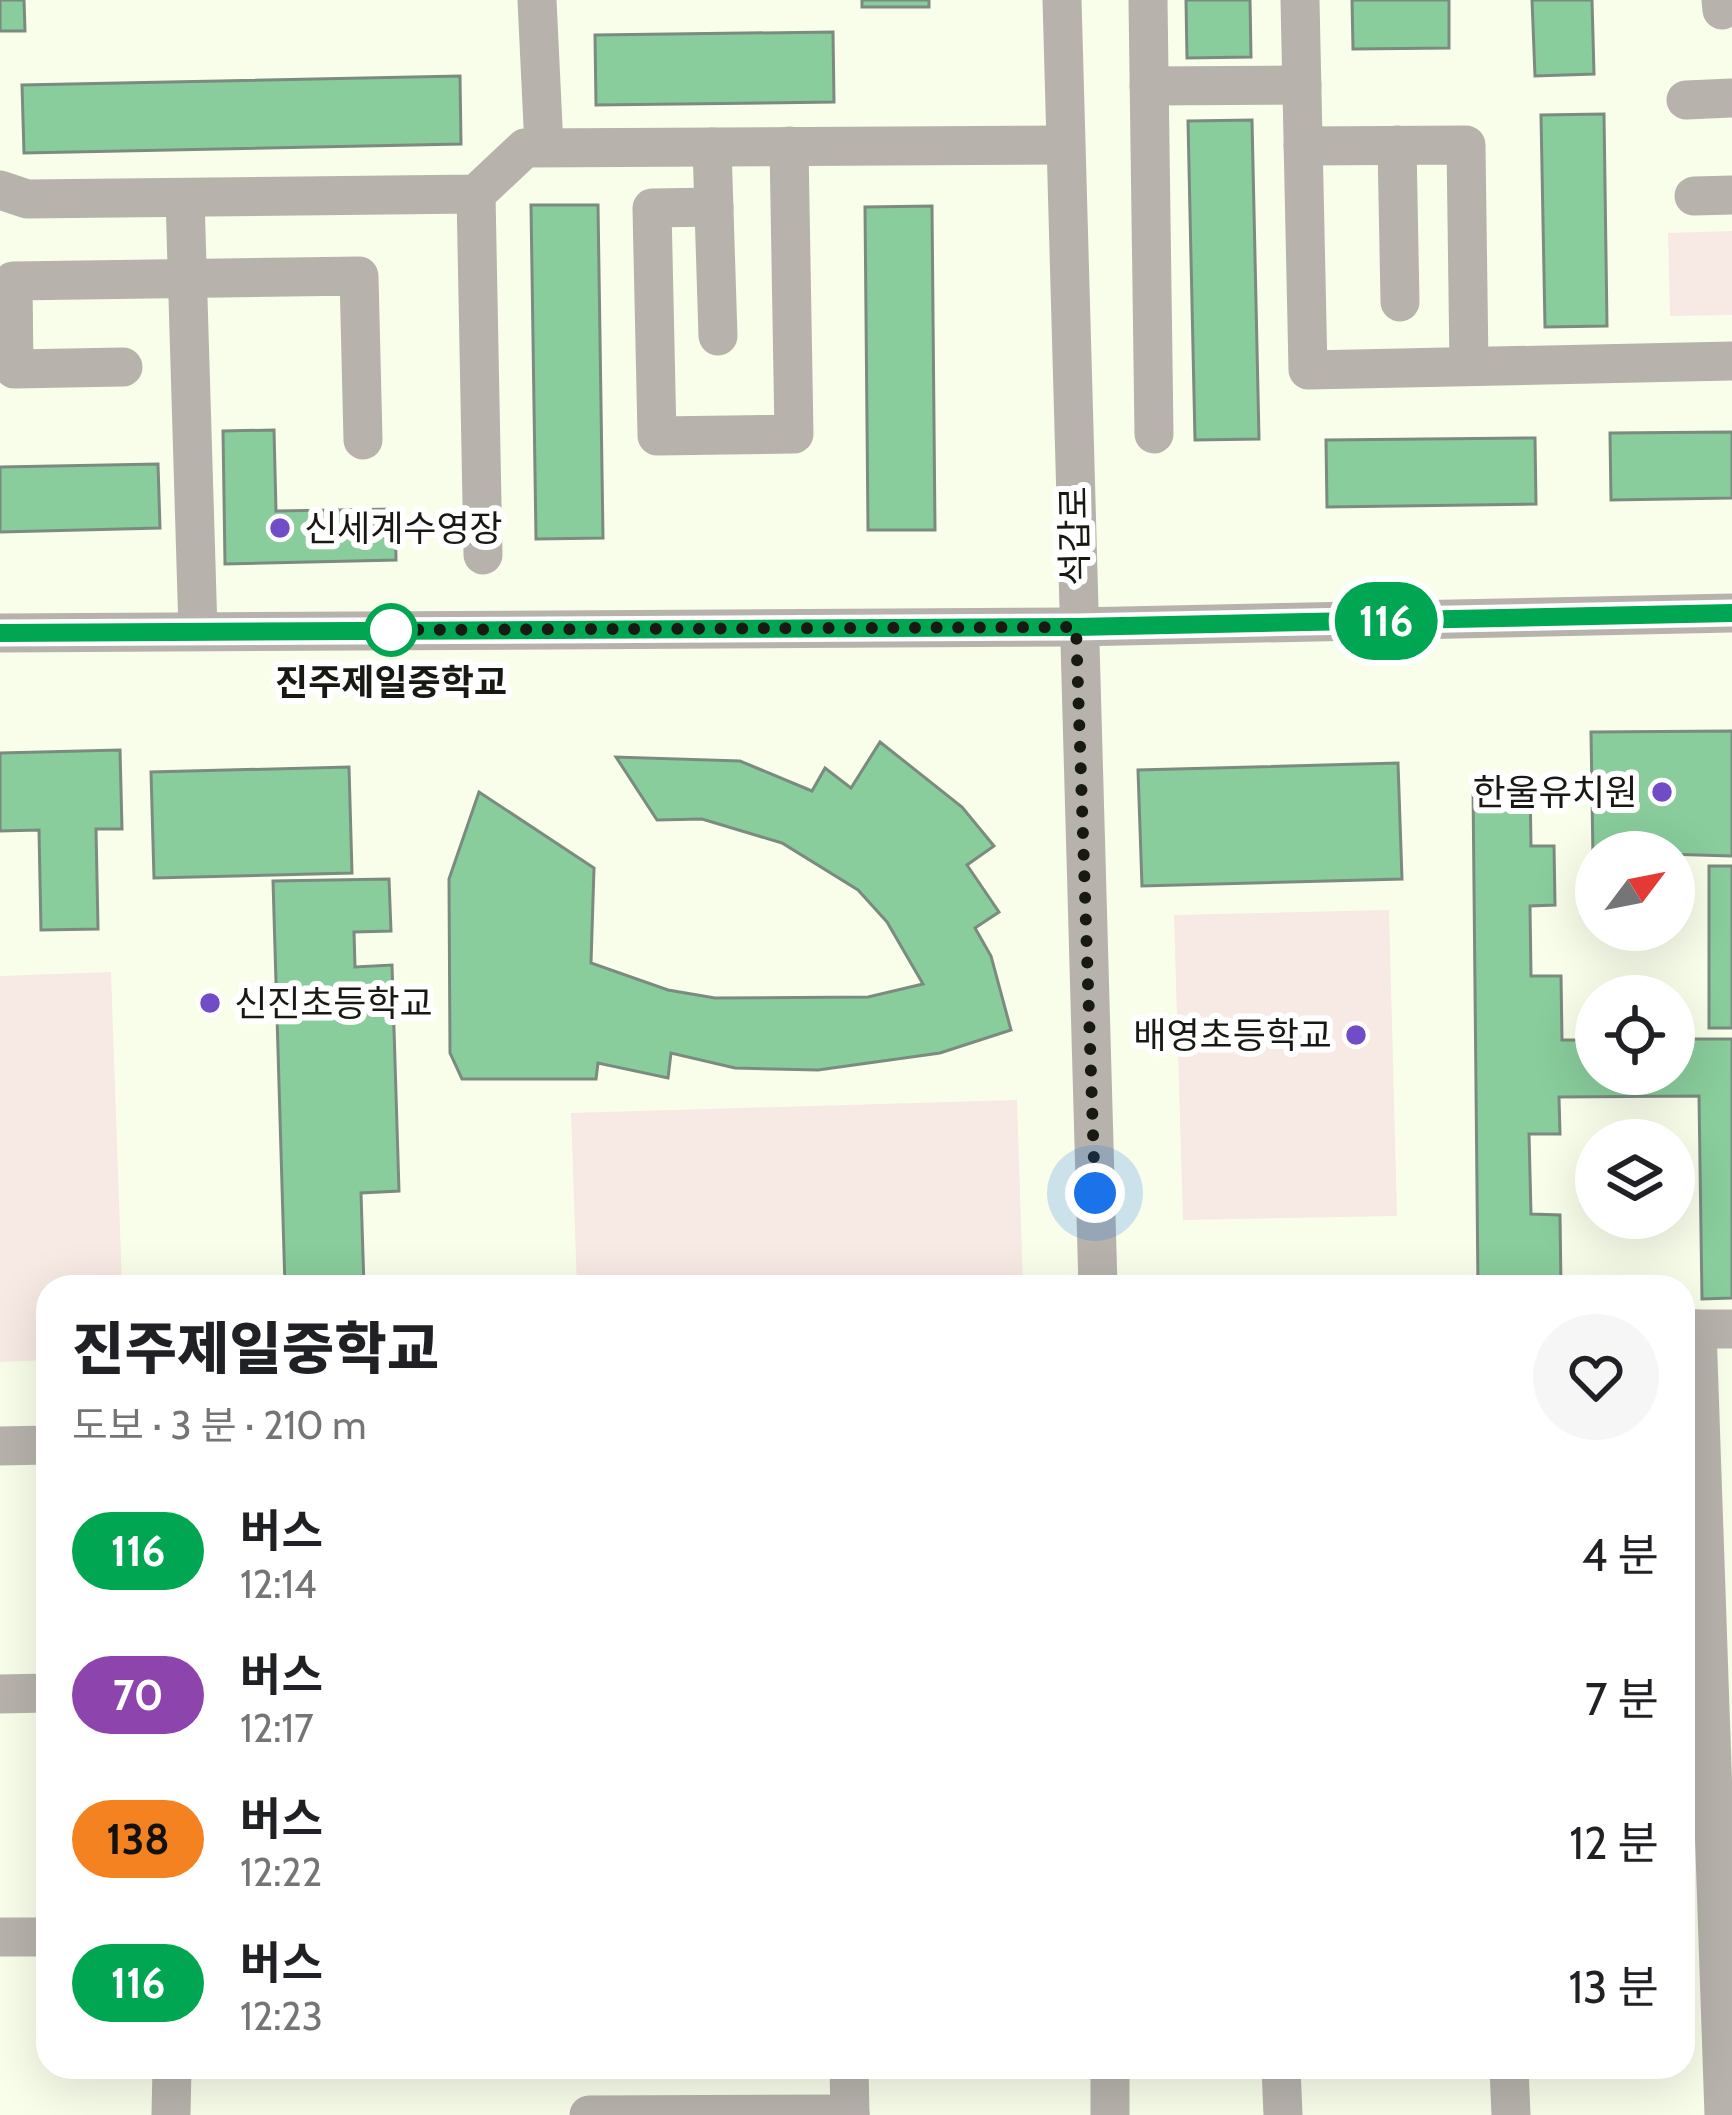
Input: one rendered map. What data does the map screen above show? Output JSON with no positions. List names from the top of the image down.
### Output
{
  "streets": {
    "street": ["석갑로"]
  },
  "places": [
    "신세계수영장",
    "진주제일중학교",
    "한울유치원",
    "신진초등학교",
    "배영초등학교"
  ],
  "lines": ["bus line 116"],
  "north": "top right",
  "page": {
    "on_map": "116",
    "heading": ["진주제일중학교", "도보 · 3 분 · 210 m"],
    "list": [
      {
        "mark": "116",
        "name": "버스",
        "note": "12:14",
        "value": "4 분"
      },
      {
        "mark": "70",
        "name": "버스",
        "note": "12:17",
        "value": "7 분"
      },
      {
        "mark": "138",
        "name": "버스",
        "note": "12:22",
        "value": "12 분"
      },
      {
        "mark": "116",
        "name": "버스",
        "note": "12:23",
        "value": "13 분"
      }
    ]
  }
}
